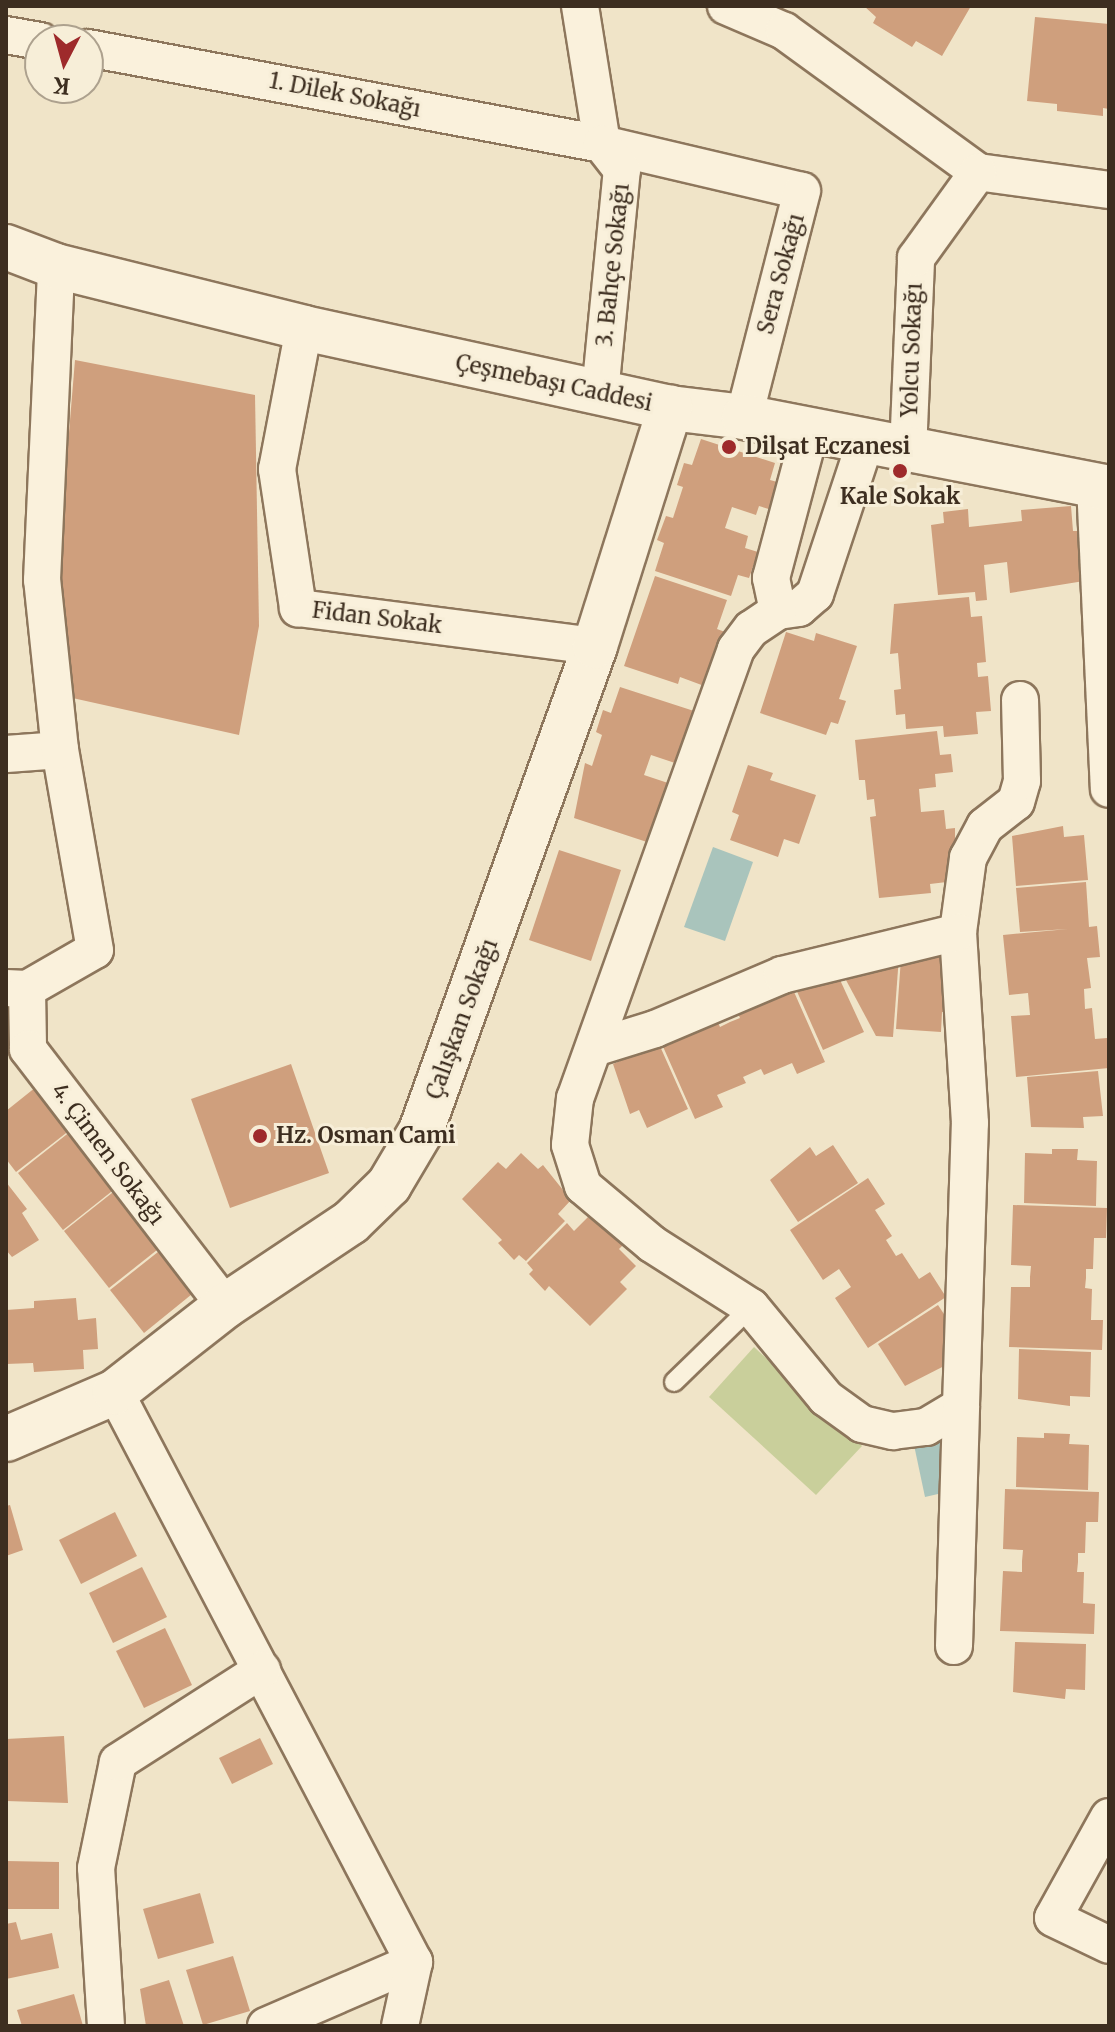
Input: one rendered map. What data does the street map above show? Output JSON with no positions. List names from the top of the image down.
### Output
{
  "streets": {
    "main road": ["Çeşmebaşı Caddesi", "Çalışkan Sokağı"],
    "street": [
      "1. Dilek Sokağı",
      "3. Bahçe Sokağı",
      "Sera Sokağı",
      "Yolcu Sokağı",
      "Fidan Sokak",
      "4. Çimen Sokağı"
    ]
  },
  "crossings": [
    ["1. Dilek Sokağı", "3. Bahçe Sokağı"],
    ["1. Dilek Sokağı", "Sera Sokağı"],
    ["3. Bahçe Sokağı", "Sera Sokağı"],
    ["3. Bahçe Sokağı", "Çeşmebaşı Caddesi"],
    ["Sera Sokağı", "Çeşmebaşı Caddesi"],
    ["Yolcu Sokağı", "Çeşmebaşı Caddesi"],
    ["Çeşmebaşı Caddesi", "Fidan Sokak"],
    ["Çeşmebaşı Caddesi", "Çalışkan Sokağı"],
    ["Fidan Sokak", "Çalışkan Sokağı"],
    ["Çalışkan Sokağı", "4. Çimen Sokağı"]
  ],
  "places": ["Dilşat Eczanesi", "Kale Sokak", "Hz. Osman Cami"],
  "north": "bottom"
}
